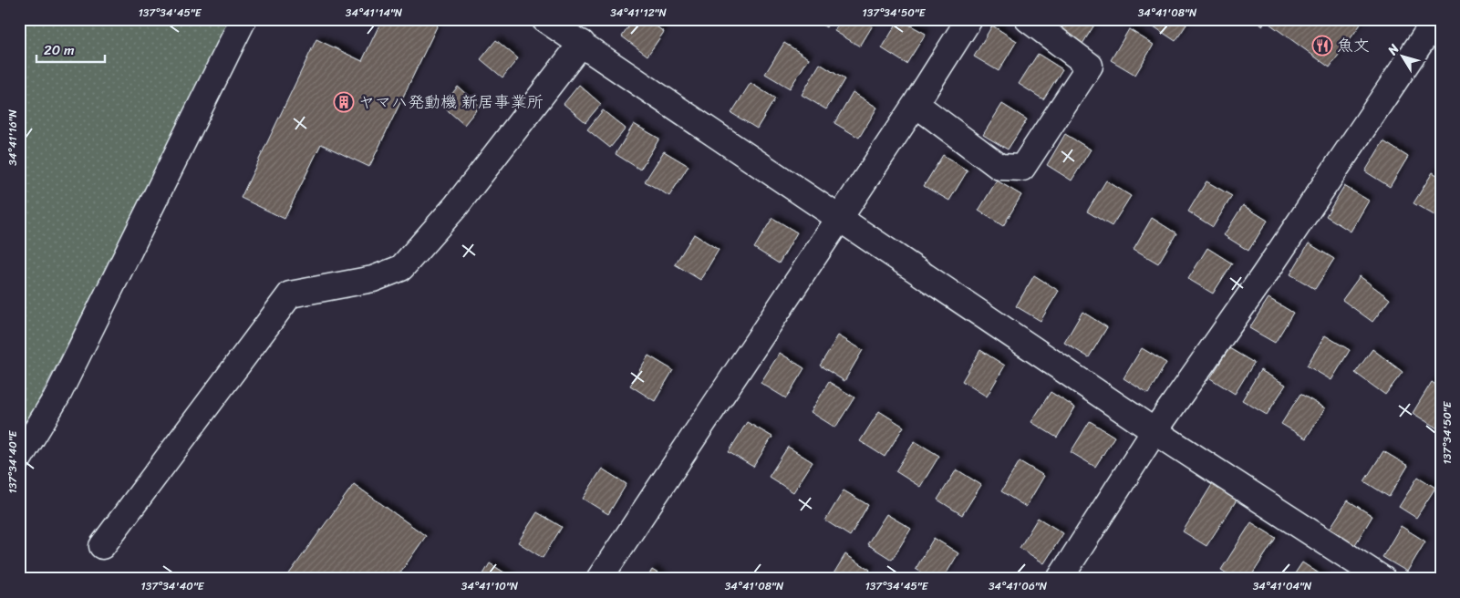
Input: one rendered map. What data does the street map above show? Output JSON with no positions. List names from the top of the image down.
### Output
{
  "places": {
    "restaurant": ["魚文"],
    "building": ["ヤマハ発動機 新居事業所"]
  },
  "scale_bar": "20 m",
  "north": "top left",
  "coordinates": [
    "137°34'45\"E",
    "34°41'14\"N",
    "34°41'12\"N",
    "137°34'50\"E",
    "34°41'08\"N",
    "34°41'16\"N",
    "137°34'40\"E",
    "34°41'10\"N",
    "34°41'06\"N",
    "34°41'04\"N"
  ]
}
